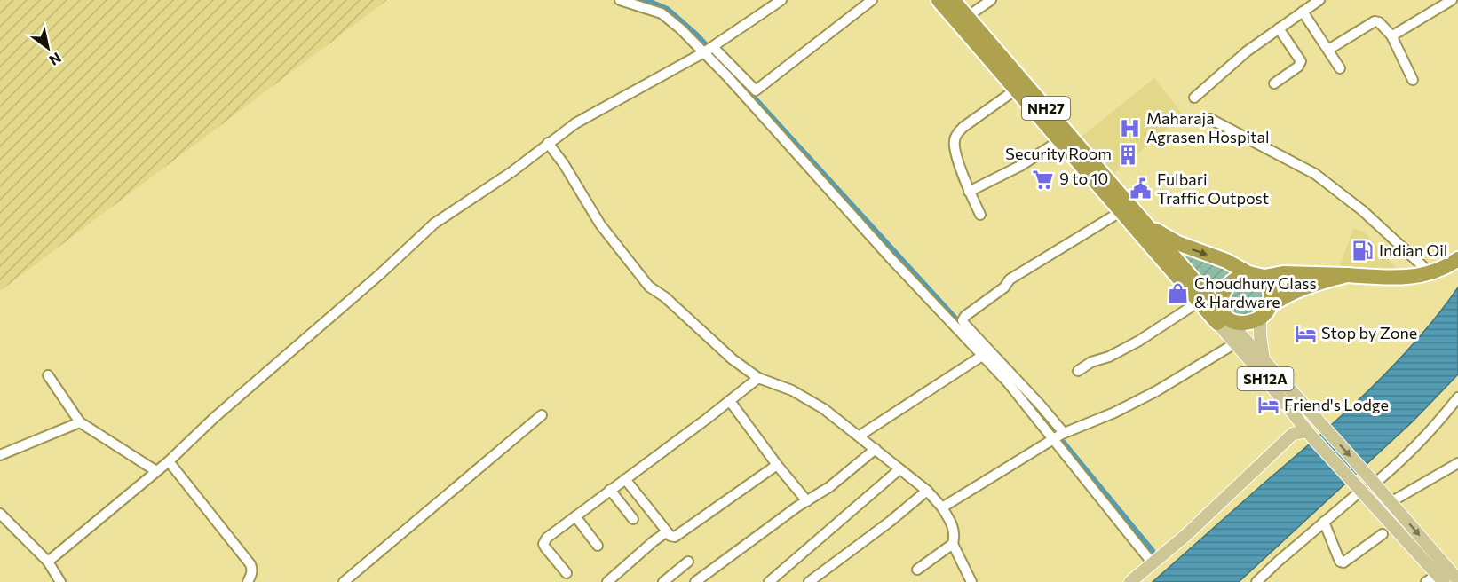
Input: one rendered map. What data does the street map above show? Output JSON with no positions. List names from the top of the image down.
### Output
{
  "streets": {
    "highway": ["NH27"],
    "main road": ["SH12A"]
  },
  "crossings": [
    ["NH27", "SH12A"]
  ],
  "places": {
    "hospital": ["Maharaja Agrasen Hospital"],
    "building": ["Security Room"],
    "supermarket": ["9 to 10"],
    "public building": ["Fulbari Traffic Outpost"],
    "fuel station": ["Indian Oil"],
    "shop": ["Choudhury Glass & Hardware"],
    "hotel": ["Stop by Zone", "Friend's Lodge"]
  },
  "north": "bottom right"
}
